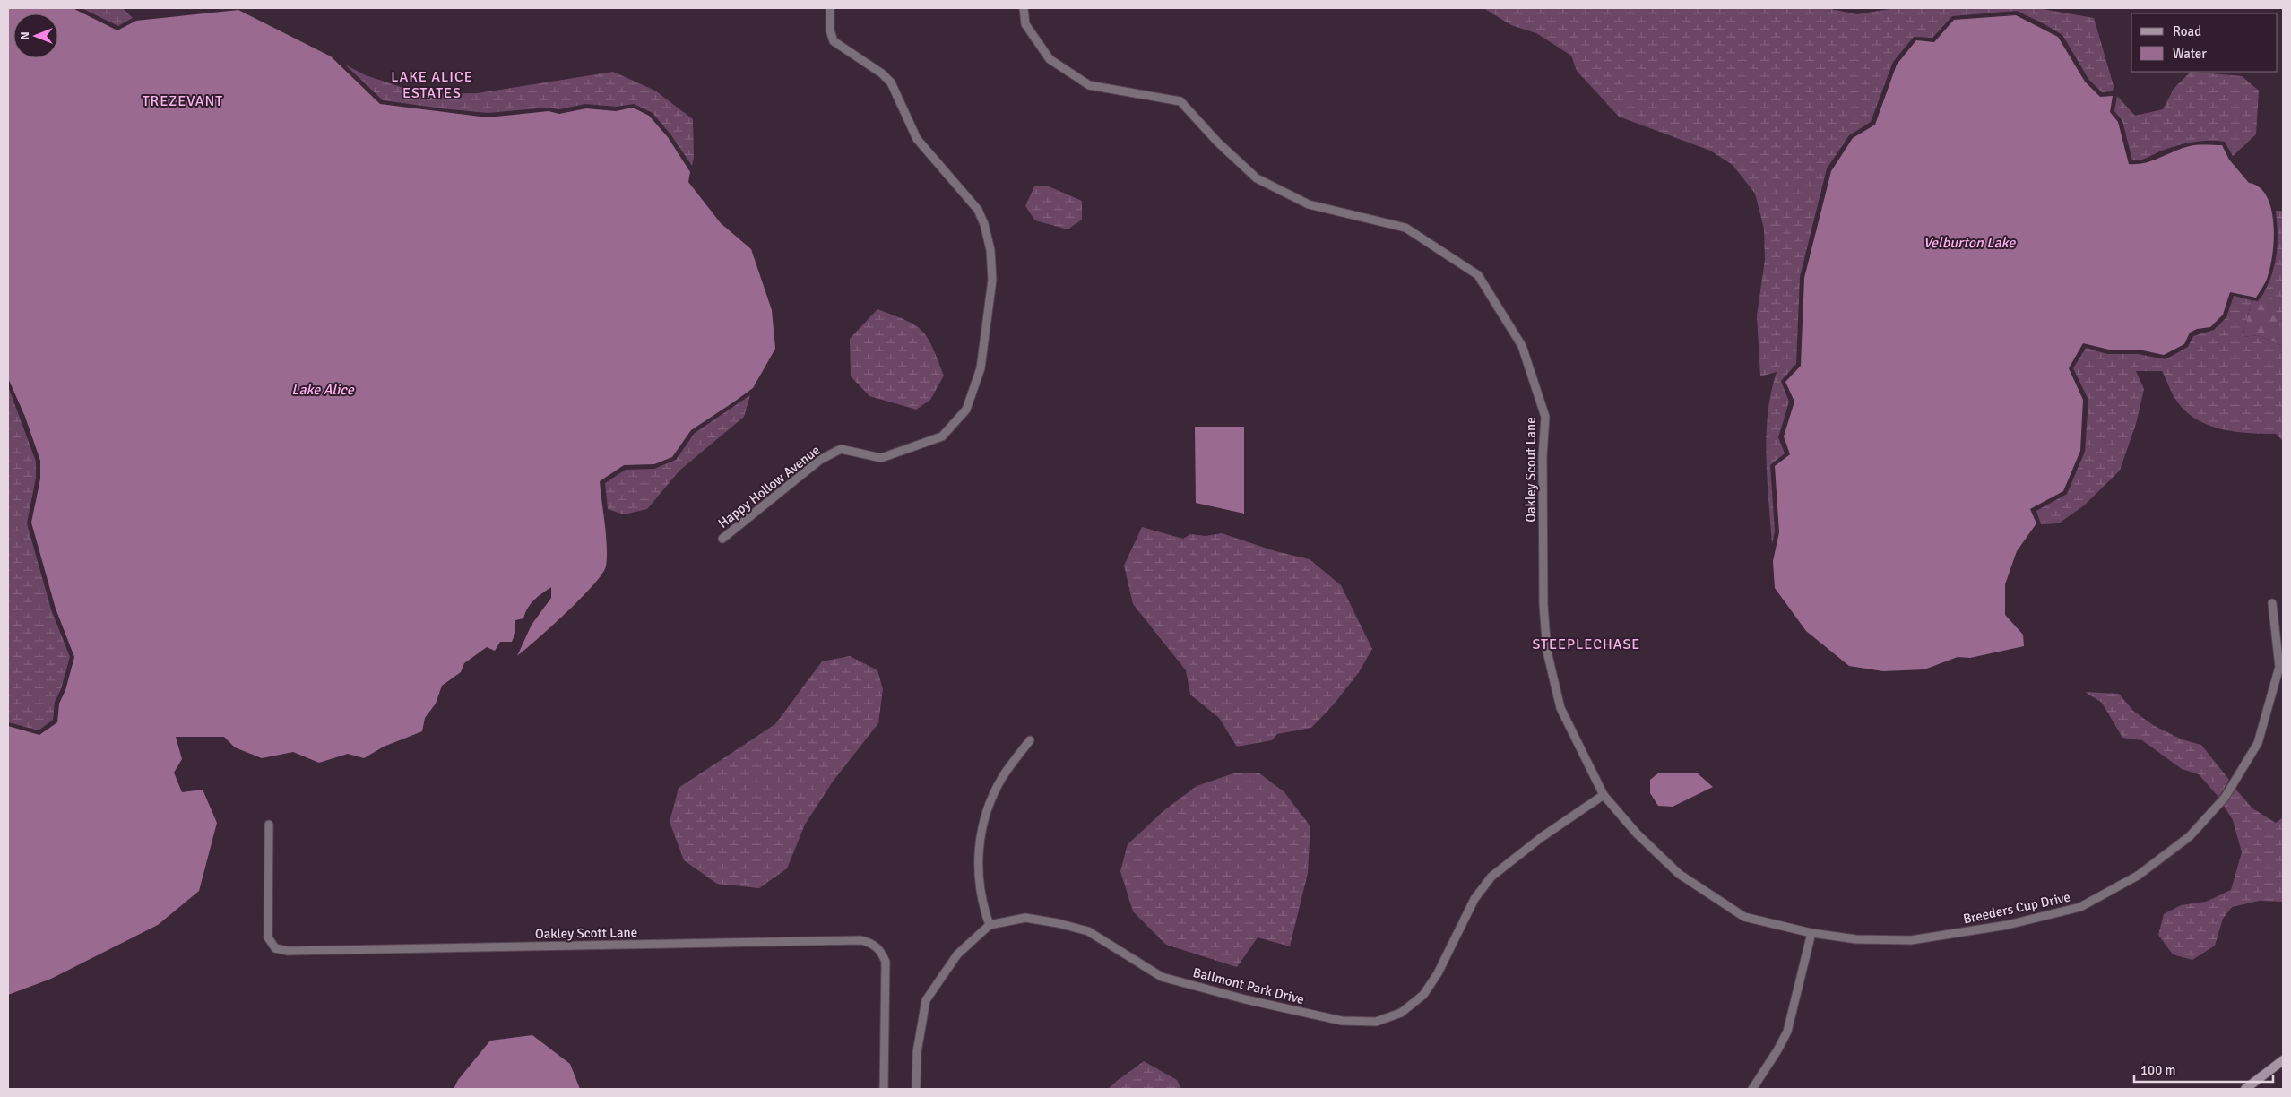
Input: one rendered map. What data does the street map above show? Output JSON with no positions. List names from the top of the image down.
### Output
{
  "streets": {
    "street": [
      "Oakley Scout Lane",
      "Happy Hollow Avenue",
      "Breeders Cup Drive",
      "Oakley Scott Lane",
      "Ballmont Park Drive"
    ]
  },
  "crossings": [
    ["Oakley Scout Lane", "Breeders Cup Drive"],
    ["Oakley Scout Lane", "Ballmont Park Drive"]
  ],
  "districts": ["LAKE ALICE ESTATES", "TREZEVANT", "STEEPLECHASE"],
  "water": ["Velburton Lake", "Lake Alice"],
  "legend": ["Road", "Water"],
  "scale_bar": "100 m",
  "north": "left"
}
